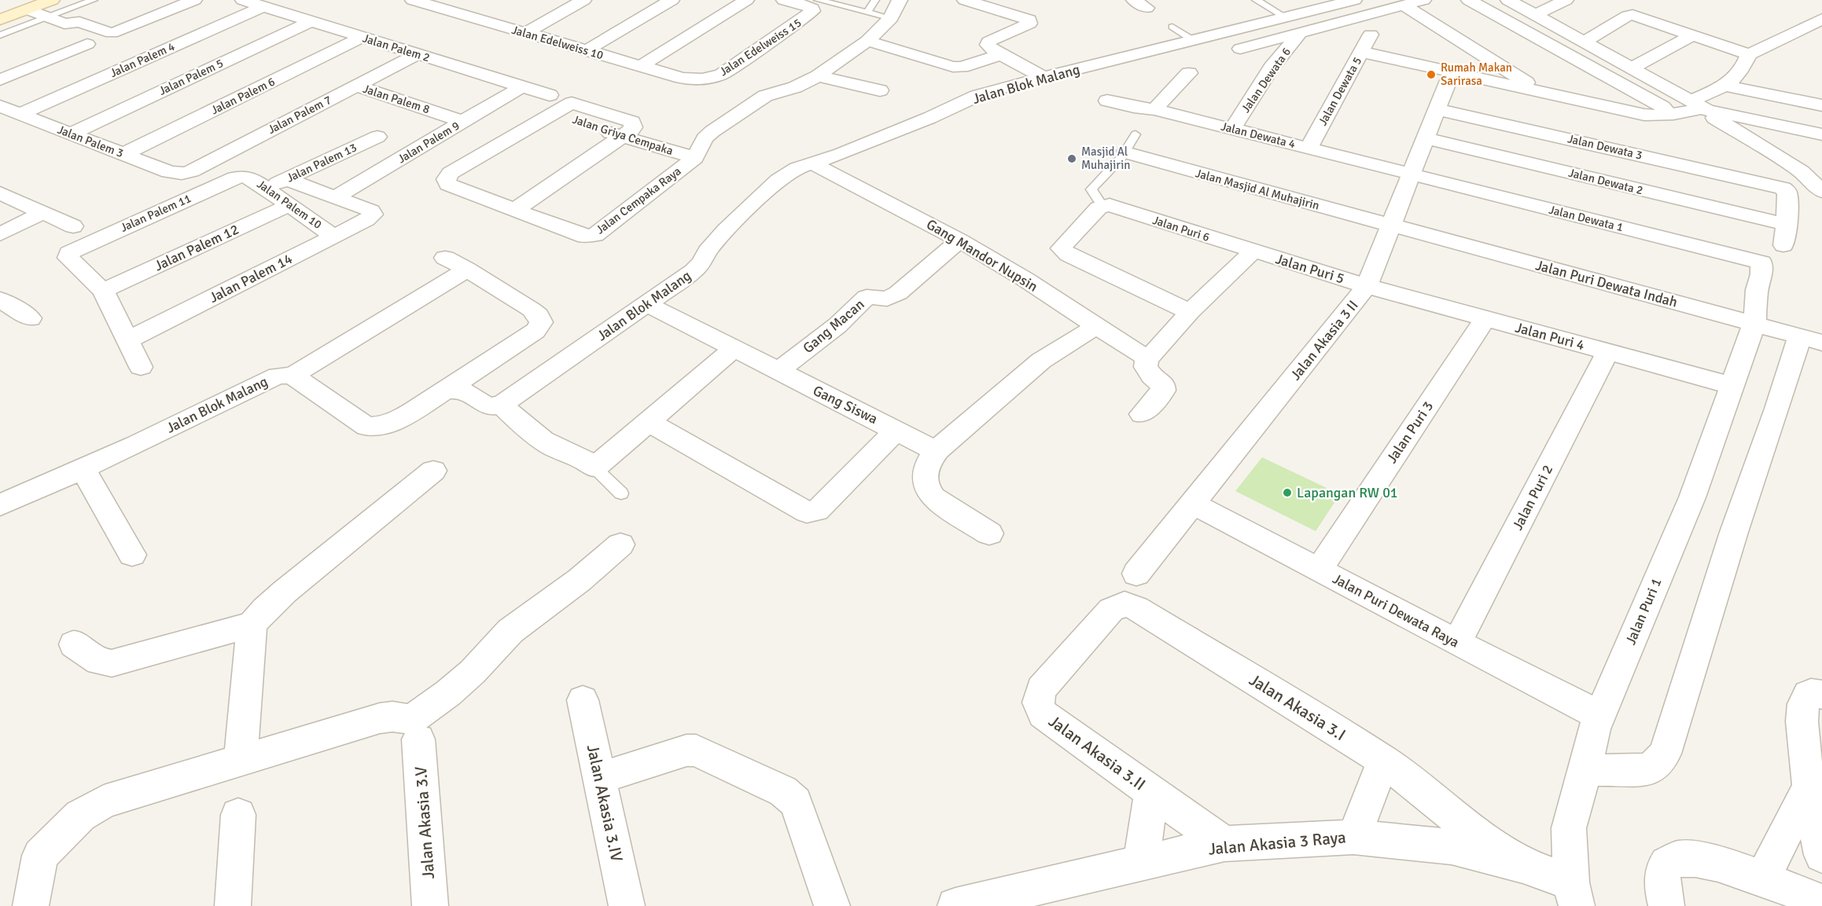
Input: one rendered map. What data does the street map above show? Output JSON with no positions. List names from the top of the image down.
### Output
{
  "streets": {
    "street": [
      "Jalan Edelweiss 10",
      "Jalan Edelweiss 15",
      "Jalan Palem 2",
      "Jalan Palem 4",
      "Jalan Palem 5",
      "Jalan Dewata 6",
      "Jalan Blok Malang",
      "Jalan Dewata 5",
      "Jalan Palem 6",
      "Jalan Palem 8",
      "Jalan Palem 7",
      "Jalan Griya Cempaka",
      "Jalan Dewata 4",
      "Jalan Palem 3",
      "Jalan Palem 9",
      "Jalan Dewata 3",
      "Jalan Palem 13",
      "Jalan Dewata 2",
      "Jalan Masjid Al Muhajirin",
      "Jalan Cempaka Raya",
      "Jalan Palem 10",
      "Jalan Palem 11",
      "Jalan Dewata 1",
      "Jalan Puri 6",
      "Jalan Palem 12",
      "Gang Mandor Nupsin",
      "Jalan Puri 5",
      "Jalan Palem 14",
      "Jalan Puri Dewata Indah",
      "Gang Macan",
      "Jalan Puri 4",
      "Jalan Akasia 3 II",
      "Gang Siswa",
      "Jalan Puri 3",
      "Jalan Puri 2",
      "Jalan Puri Dewata Raya",
      "Jalan Puri 1",
      "Jalan Akasia 3.I",
      "Jalan Akasia 3.II",
      "Jalan Akasia 3.IV",
      "Jalan Akasia 3.V",
      "Jalan Akasia 3 Raya"
    ]
  },
  "crossings": [
    ["Jalan Edelweiss 10", "Jalan Edelweiss 15"],
    ["Jalan Palem 2", "Jalan Palem 4"],
    ["Jalan Palem 2", "Jalan Palem 5"],
    ["Jalan Palem 2", "Jalan Palem 6"],
    ["Jalan Palem 2", "Jalan Palem 7"],
    ["Jalan Palem 2", "Jalan Palem 9"],
    ["Jalan Palem 4", "Jalan Palem 3"],
    ["Jalan Palem 5", "Jalan Palem 3"],
    ["Jalan Dewata 6", "Jalan Dewata 4"],
    ["Jalan Blok Malang", "Gang Mandor Nupsin"],
    ["Jalan Blok Malang", "Gang Siswa"],
    ["Jalan Dewata 5", "Jalan Dewata 4"],
    ["Jalan Palem 6", "Jalan Palem 3"],
    ["Jalan Palem 8", "Jalan Palem 7"],
    ["Jalan Palem 8", "Jalan Palem 9"],
    ["Jalan Palem 7", "Jalan Palem 3"],
    ["Jalan Griya Cempaka", "Jalan Cempaka Raya"],
    ["Jalan Dewata 4", "Jalan Dewata 1"],
    ["Jalan Dewata 4", "Jalan Akasia 3 II"],
    ["Jalan Palem 9", "Jalan Palem 10"],
    ["Jalan Dewata 3", "Jalan Dewata 2"],
    ["Jalan Dewata 3", "Jalan Akasia 3 II"],
    ["Jalan Palem 13", "Jalan Palem 10"],
    ["Jalan Dewata 2", "Jalan Akasia 3 II"],
    ["Jalan Masjid Al Muhajirin", "Jalan Puri Dewata Indah"],
    ["Jalan Masjid Al Muhajirin", "Jalan Akasia 3 II"],
    ["Jalan Palem 10", "Jalan Palem 11"],
    ["Jalan Palem 10", "Jalan Palem 12"],
    ["Jalan Palem 10", "Jalan Palem 14"],
    ["Jalan Palem 11", "Jalan Palem 12"],
    ["Jalan Dewata 1", "Jalan Puri Dewata Indah"],
    ["Jalan Dewata 1", "Jalan Akasia 3 II"],
    ["Jalan Dewata 1", "Jalan Puri 1"],
    ["Jalan Puri 6", "Jalan Puri 5"],
    ["Gang Mandor Nupsin", "Gang Macan"],
    ["Jalan Puri 5", "Jalan Puri 4"],
    ["Jalan Puri 5", "Jalan Akasia 3 II"],
    ["Jalan Puri Dewata Indah", "Jalan Akasia 3 II"],
    ["Jalan Puri Dewata Indah", "Jalan Puri 1"],
    ["Gang Macan", "Gang Siswa"],
    ["Jalan Puri 4", "Jalan Akasia 3 II"],
    ["Jalan Puri 4", "Jalan Puri 3"],
    ["Jalan Puri 4", "Jalan Puri 2"],
    ["Jalan Puri 4", "Jalan Puri 1"],
    ["Jalan Akasia 3 II", "Jalan Puri Dewata Raya"],
    ["Jalan Puri 3", "Jalan Puri Dewata Raya"],
    ["Jalan Puri 2", "Jalan Puri Dewata Raya"],
    ["Jalan Puri Dewata Raya", "Jalan Puri 1"],
    ["Jalan Puri 1", "Jalan Akasia 3 Raya"],
    ["Jalan Akasia 3.I", "Jalan Akasia 3.II"],
    ["Jalan Akasia 3.I", "Jalan Akasia 3 Raya"],
    ["Jalan Akasia 3.II", "Jalan Akasia 3 Raya"]
  ],
  "places": ["Rumah Makan Sarirasa", "Masjid Al Muhajirin", "Lapangan RW 01"]
}
